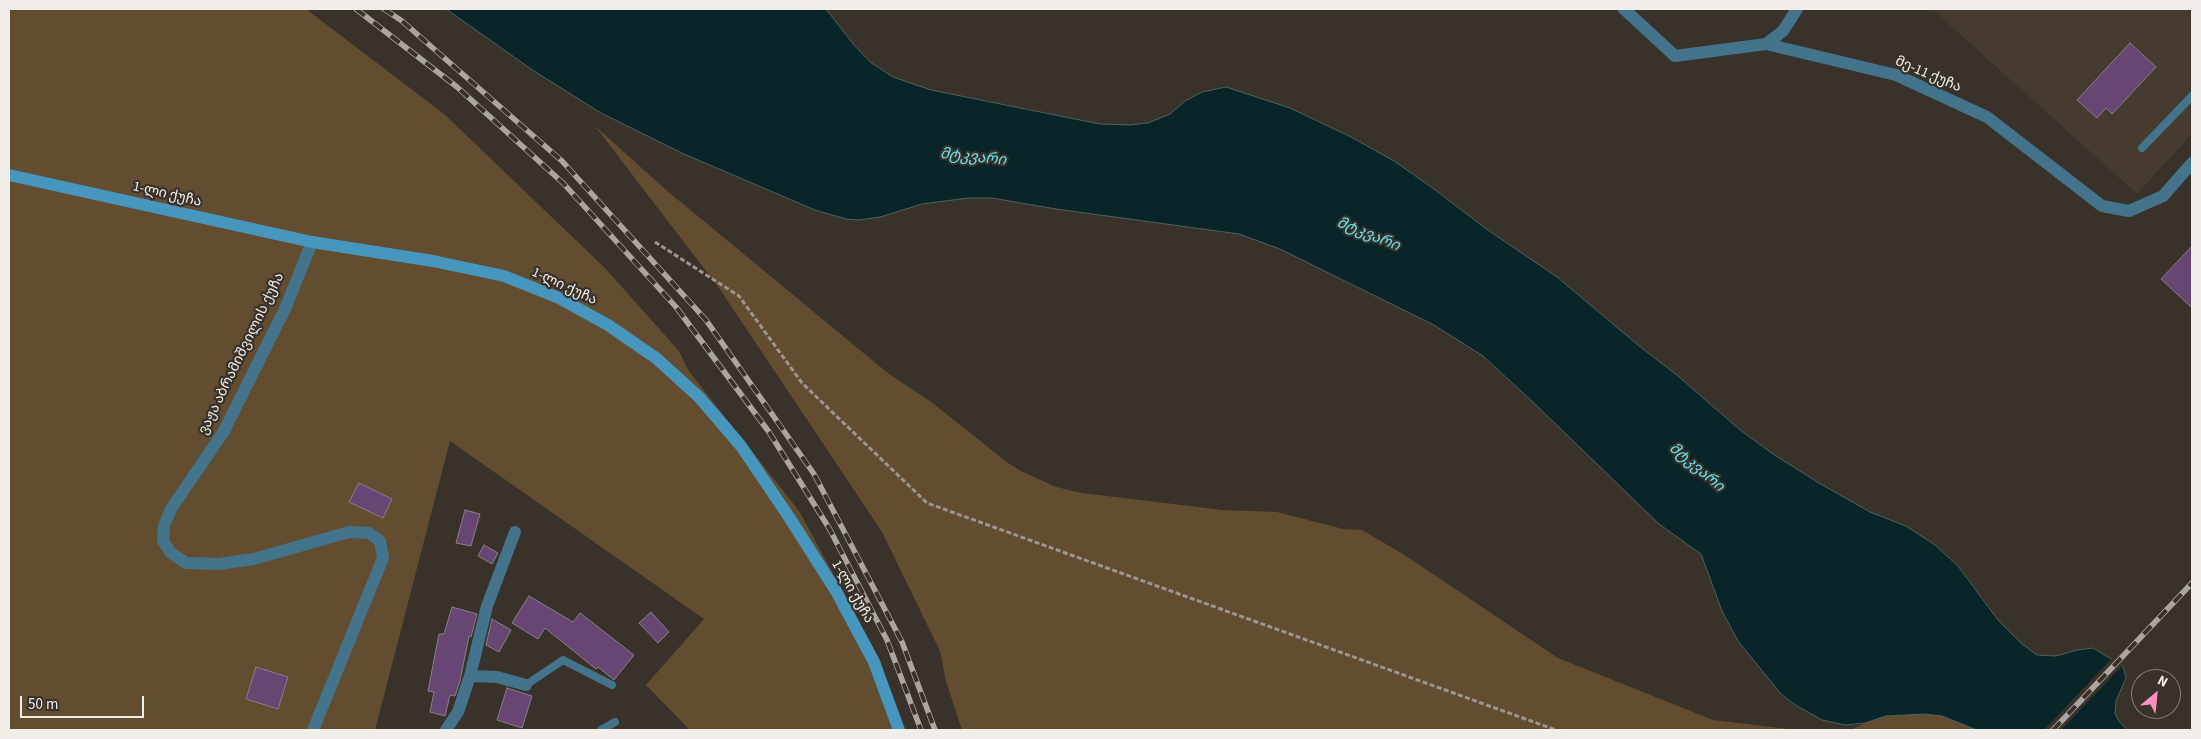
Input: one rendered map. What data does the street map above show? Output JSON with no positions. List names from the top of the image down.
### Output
{
  "streets": {
    "main road": ["1-ლი ქუჩა"],
    "street": ["მე-11 ქუჩა", "ვაჟა აბრამიშვილის ქუჩა"]
  },
  "crossings": [
    ["1-ლი ქუჩა", "ვაჟა აბრამიშვილის ქუჩა"]
  ],
  "water": ["მტკვარი"],
  "scale_bar": "50 m",
  "north": "top right"
}
